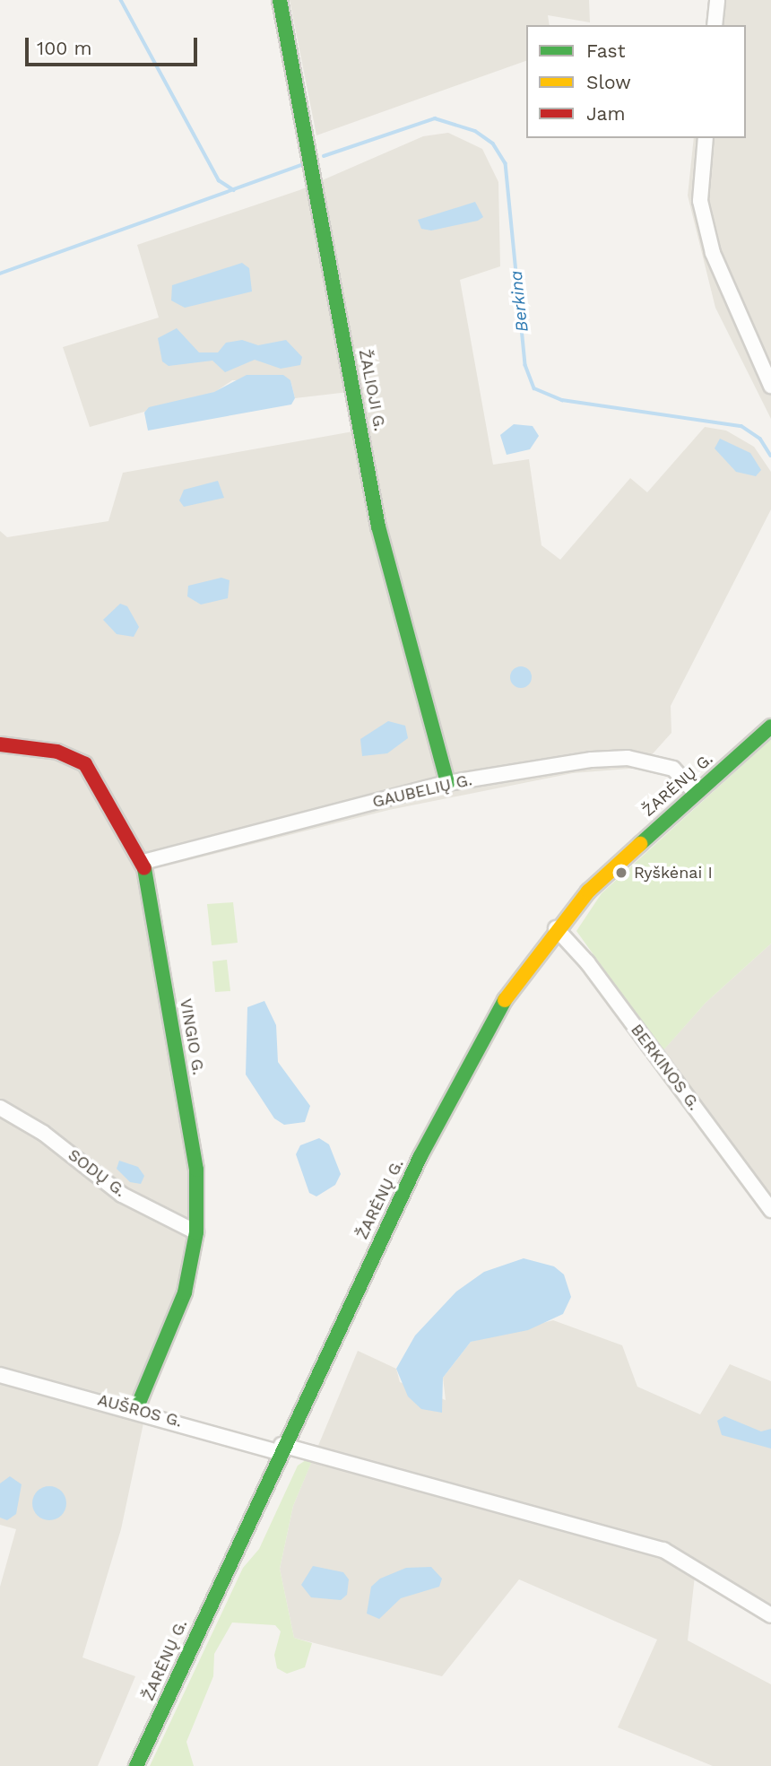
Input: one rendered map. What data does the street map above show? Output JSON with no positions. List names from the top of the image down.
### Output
{
  "streets": {
    "street": [
      "ŽALIOJI G.",
      "ŽARĖNŲ G.",
      "GAUBELIŲ G.",
      "VINGIO G.",
      "BERKINOS G.",
      "SODŲ G.",
      "AUŠROS G."
    ]
  },
  "crossings": [
    ["ŽALIOJI G.", "GAUBELIŲ G."],
    ["ŽARĖNŲ G.", "GAUBELIŲ G."],
    ["ŽARĖNŲ G.", "BERKINOS G."],
    ["ŽARĖNŲ G.", "AUŠROS G."],
    ["GAUBELIŲ G.", "VINGIO G."],
    ["VINGIO G.", "SODŲ G."],
    ["VINGIO G.", "AUŠROS G."]
  ],
  "water": ["Berkina"],
  "places": ["Ryškėnai I"],
  "legend": ["Fast", "Slow", "Jam"],
  "scale_bar": "100 m"
}
